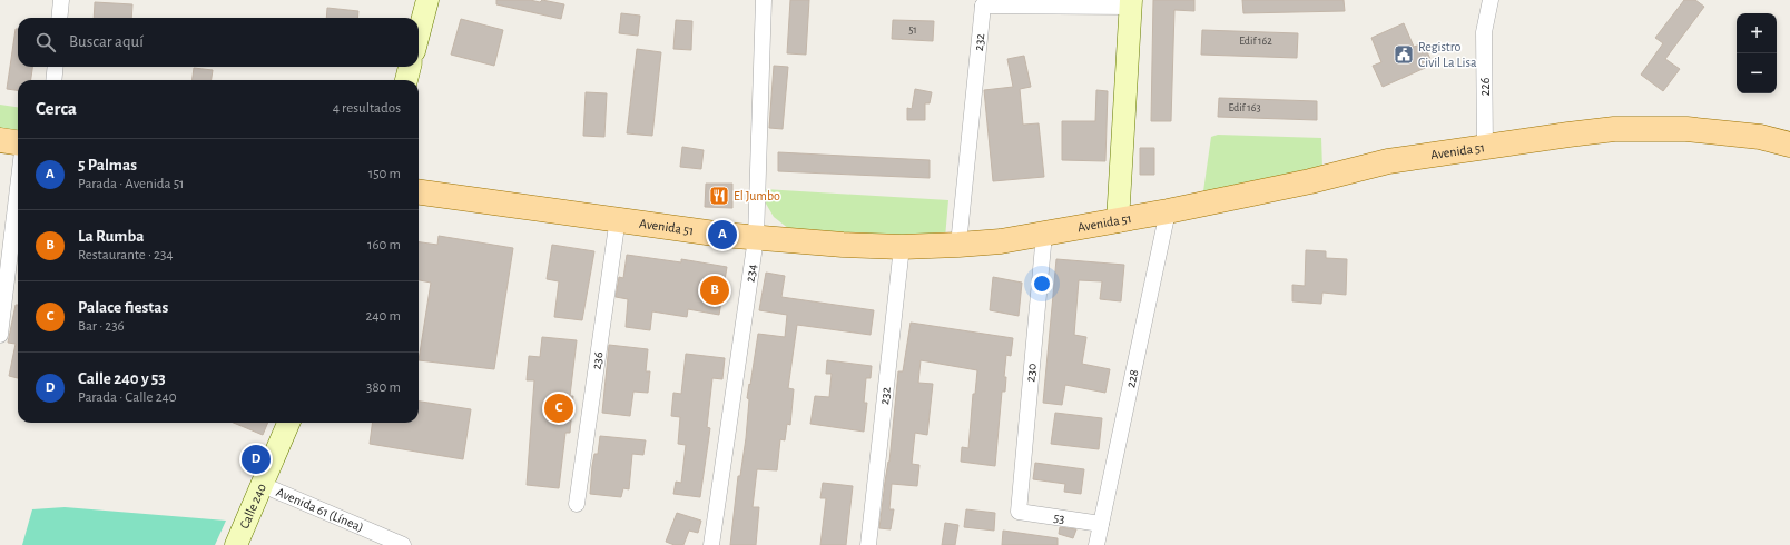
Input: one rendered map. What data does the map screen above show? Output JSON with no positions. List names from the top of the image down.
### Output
{
  "streets": {
    "main road": ["Avenida 51"],
    "street": [
      "232",
      "226",
      "234",
      "236",
      "230",
      "228",
      "Calle 240",
      "Avenida 61 (Línea)",
      "53"
    ]
  },
  "crossings": [
    ["232", "Avenida 51"],
    ["226", "Avenida 51"],
    ["Avenida 51", "234"],
    ["Avenida 51", "236"],
    ["Avenida 51", "230"],
    ["Avenida 51", "228"],
    ["230", "53"],
    ["228", "53"],
    ["Calle 240", "Avenida 61 (Línea)"]
  ],
  "places": {
    "public building": ["Registro Civil La Lisa"],
    "restaurant": ["El Jumbo"]
  },
  "house_numbers": ["51", "Edif 162", "Edif 163"],
  "page": {
    "map_buttons": ["+", "−"],
    "search": "Buscar aquí",
    "heading": ["Cerca", "4 resultados"],
    "list": [
      {
        "mark": "A",
        "name": "5 Palmas",
        "note": "Parada · Avenida 51",
        "value": "150 m"
      },
      {
        "mark": "B",
        "name": "La Rumba",
        "note": "Restaurante · 234",
        "value": "160 m"
      },
      {
        "mark": "C",
        "name": "Palace fiestas",
        "note": "Bar · 236",
        "value": "240 m"
      },
      {
        "mark": "D",
        "name": "Calle 240 y 53",
        "note": "Parada · Calle 240",
        "value": "380 m"
      }
    ],
    "pins": [
      "A",
      "B",
      "C",
      "D"
    ]
  }
}
